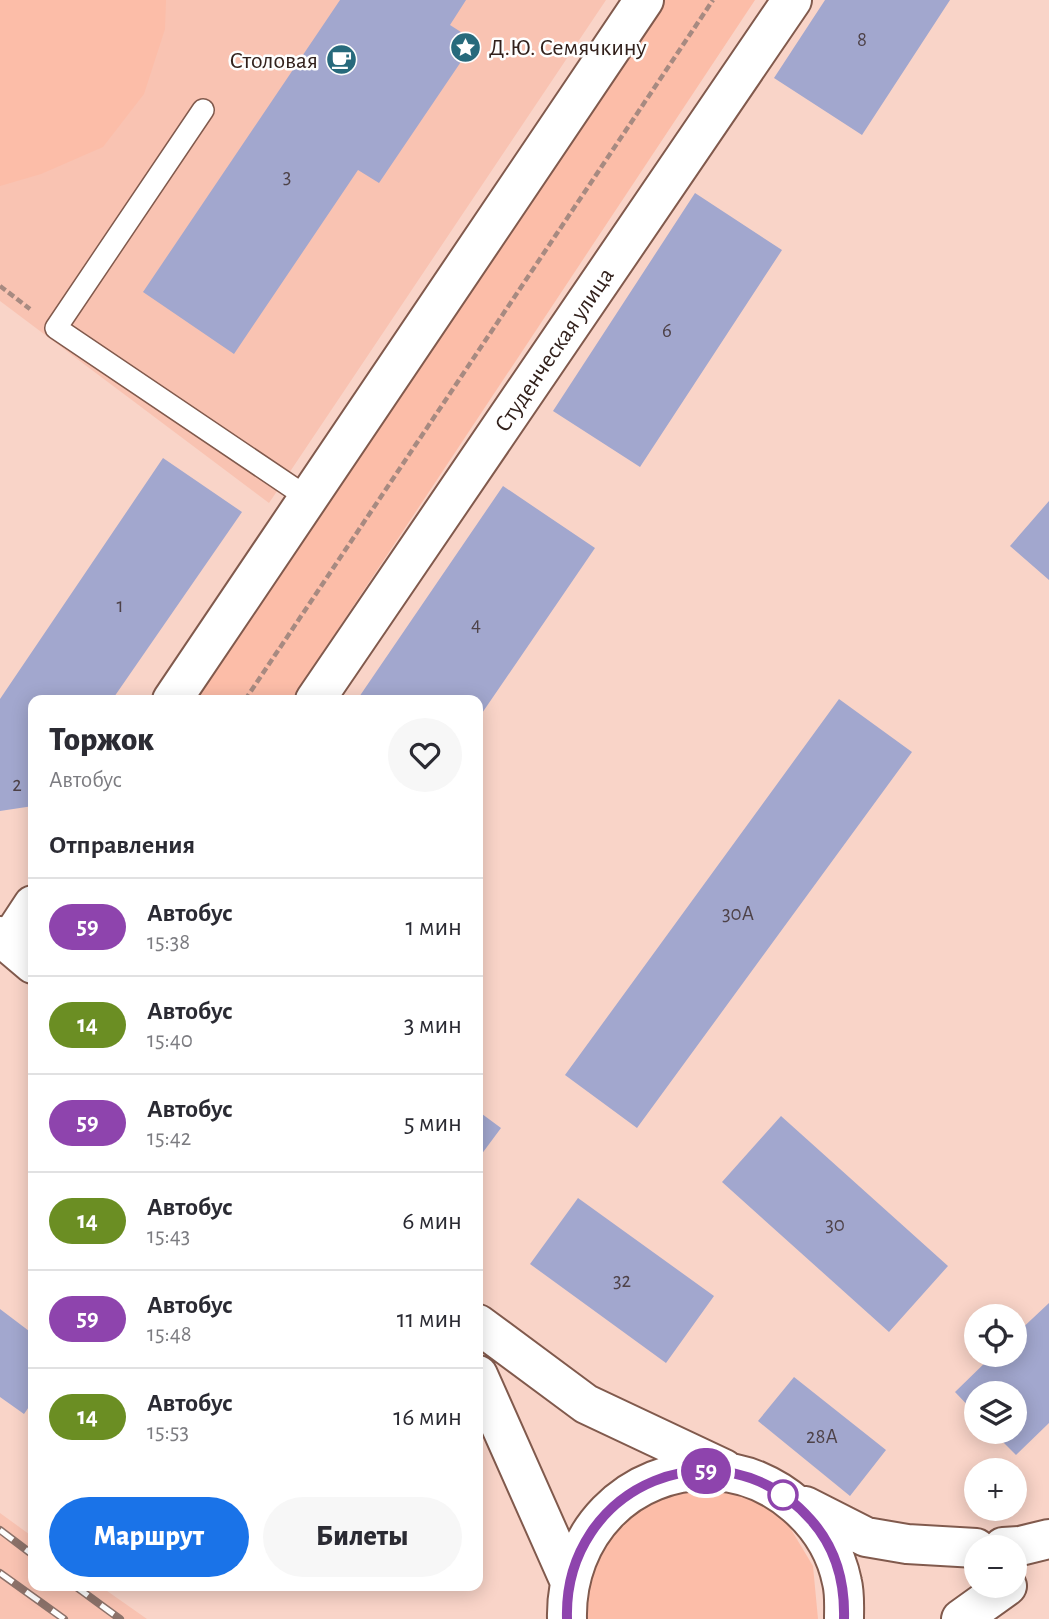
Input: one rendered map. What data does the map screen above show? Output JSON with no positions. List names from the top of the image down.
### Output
{
  "streets": {
    "street": ["Студенческая улица"]
  },
  "places": {
    "place": ["Д.Ю. Семячкину"],
    "cafe": ["Столовая"]
  },
  "lines": ["bus line 59"],
  "house_numbers": [
    "8",
    "3",
    "6",
    "1",
    "4",
    "2",
    "30А",
    "30",
    "32",
    "28А"
  ],
  "page": {
    "on_map": "59",
    "heading": [
      ["Торжок", "Автобус"],
      "Отправления"
    ],
    "list": [
      {
        "mark": "59",
        "name": "Автобус",
        "note": "15:38",
        "value": "1 мин"
      },
      {
        "mark": "14",
        "name": "Автобус",
        "note": "15:40",
        "value": "3 мин"
      },
      {
        "mark": "59",
        "name": "Автобус",
        "note": "15:42",
        "value": "5 мин"
      },
      {
        "mark": "14",
        "name": "Автобус",
        "note": "15:43",
        "value": "6 мин"
      },
      {
        "mark": "59",
        "name": "Автобус",
        "note": "15:48",
        "value": "11 мин"
      },
      {
        "mark": "14",
        "name": "Автобус",
        "note": "15:53",
        "value": "16 мин"
      }
    ],
    "map_buttons": ["+", "−"],
    "buttons": ["Маршрут", "Билеты"]
  }
}
